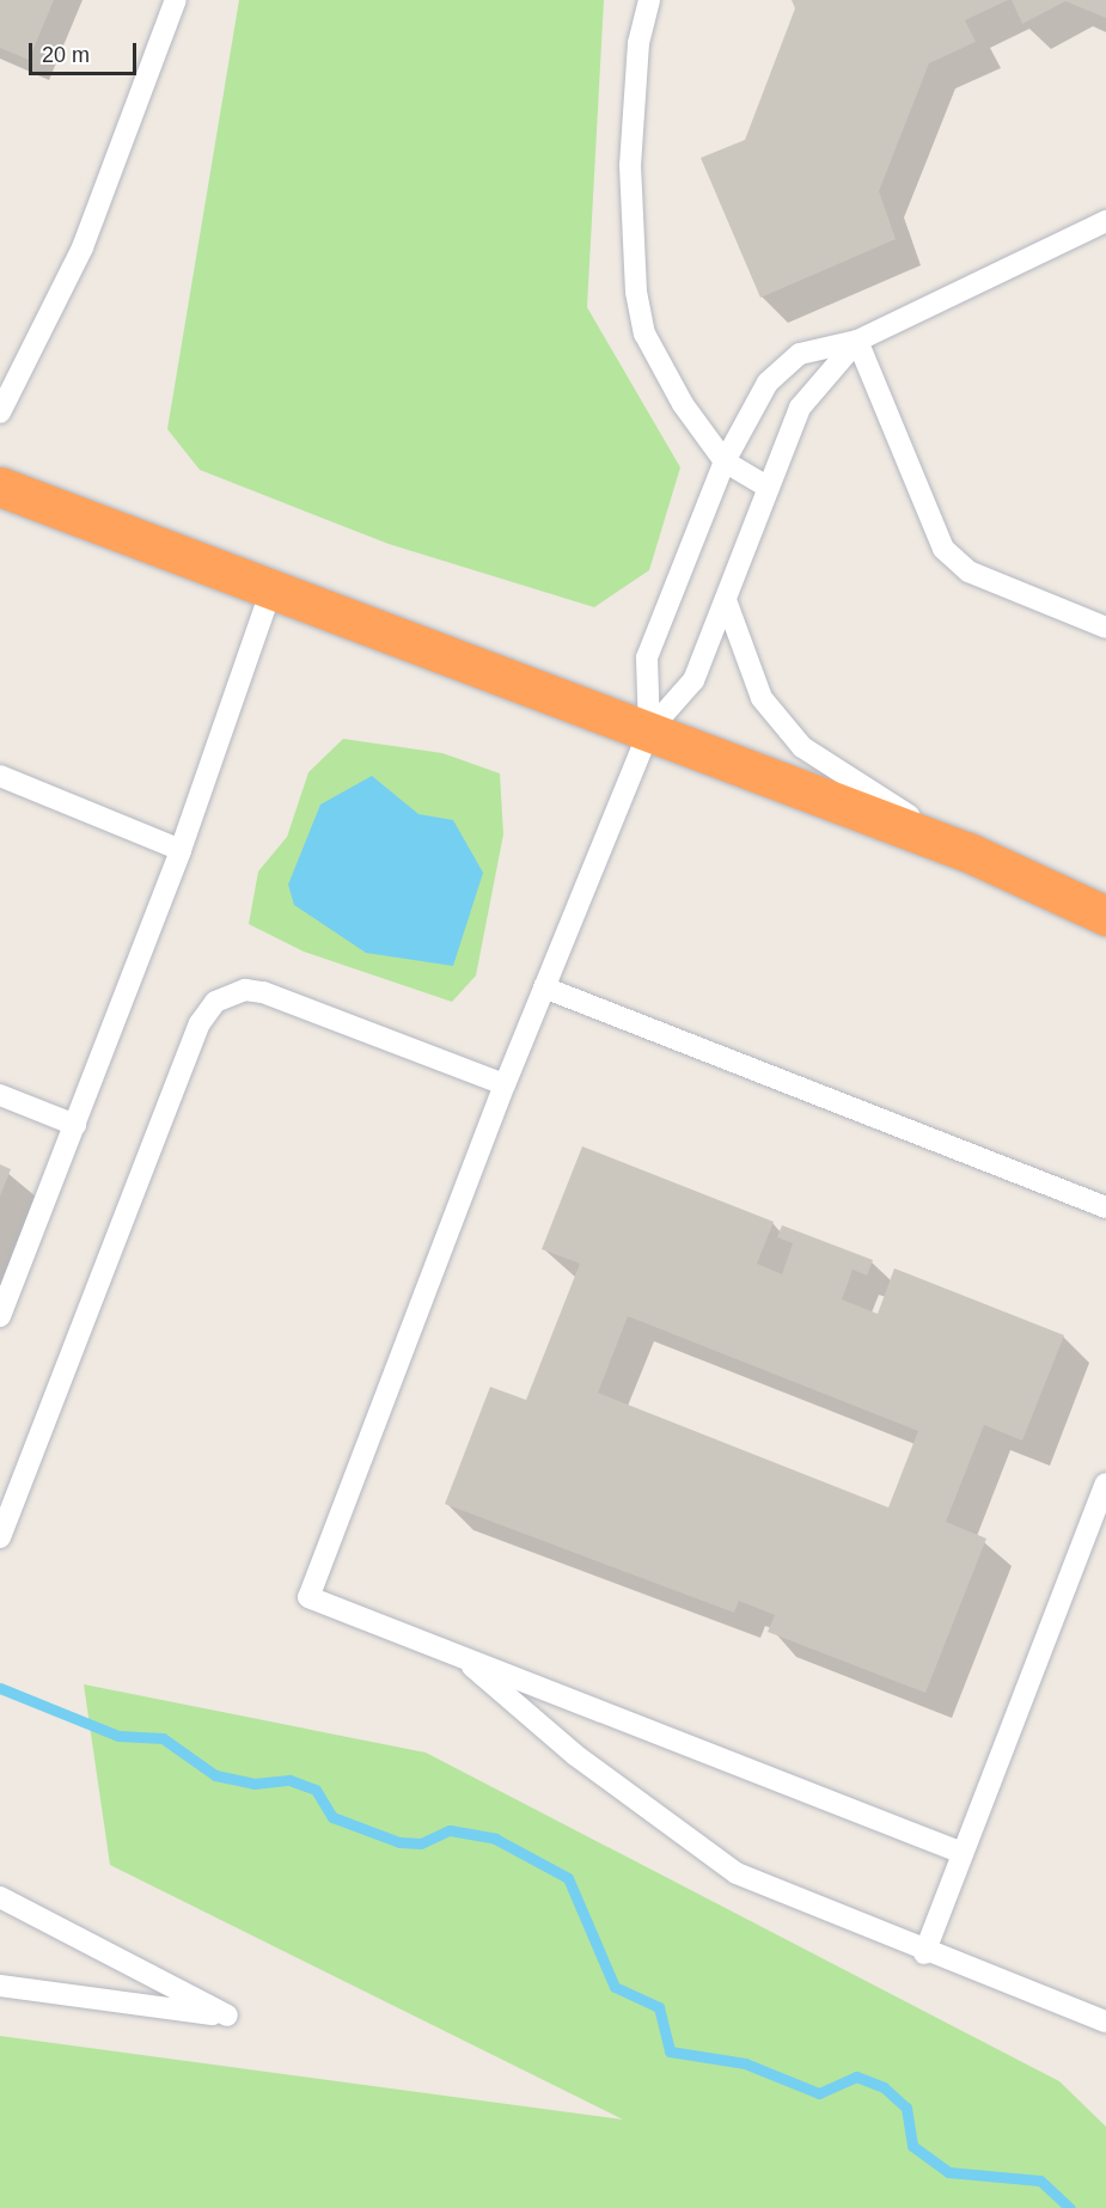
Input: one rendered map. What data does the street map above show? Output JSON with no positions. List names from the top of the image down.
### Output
{
  "scale_bar": "20 m"
}
